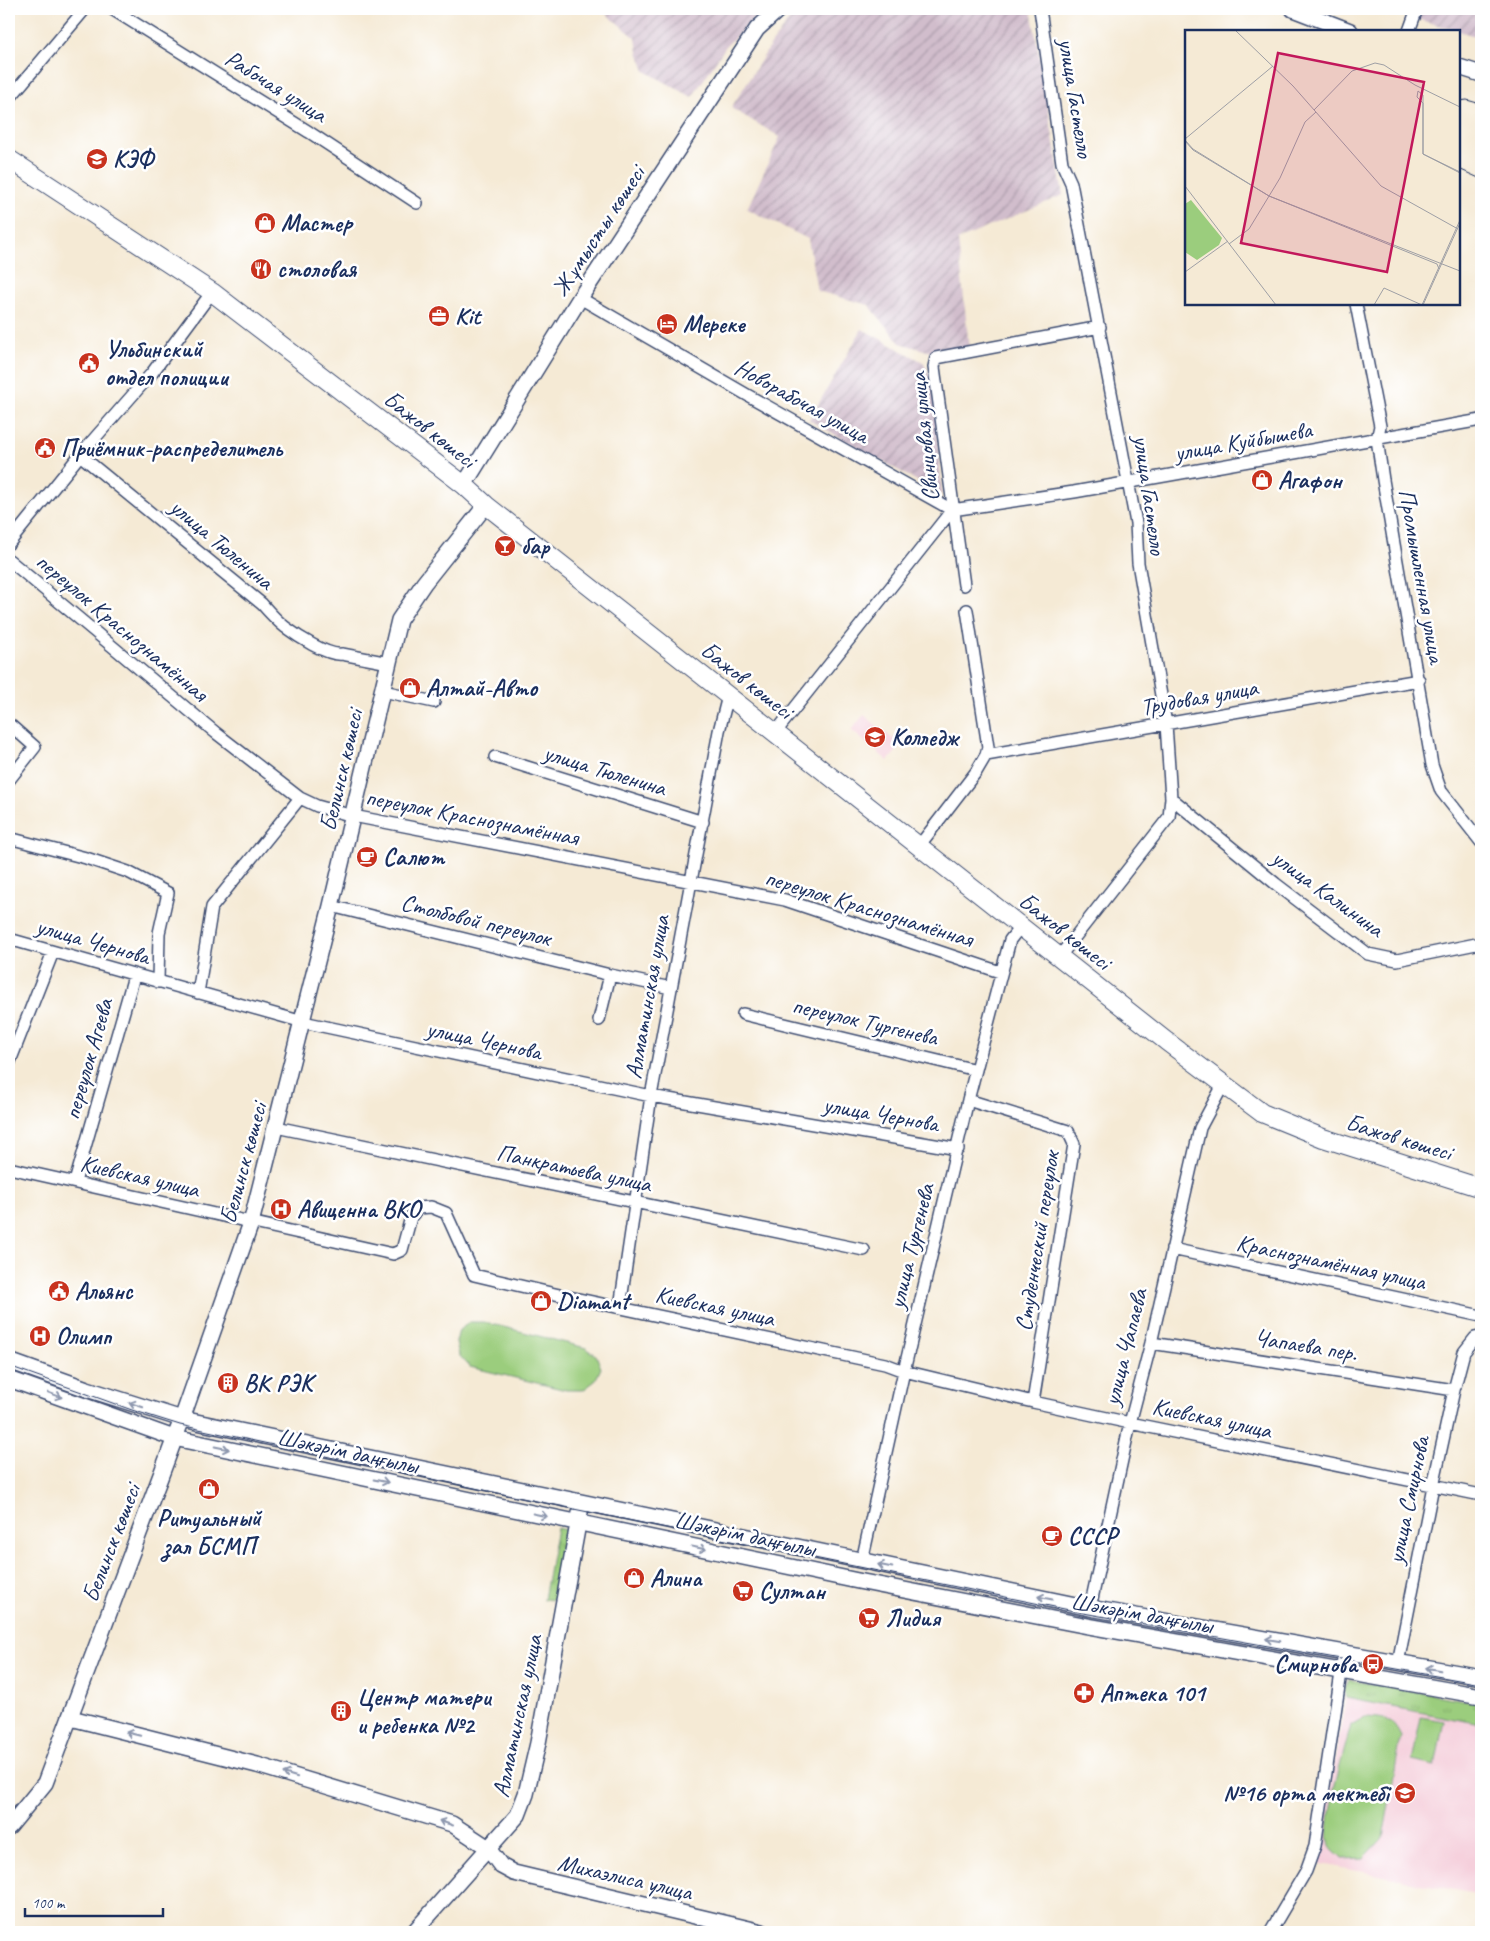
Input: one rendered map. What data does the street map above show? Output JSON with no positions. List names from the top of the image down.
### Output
{
  "streets": {
    "main road": [
      "Жұмысты көшесі",
      "Бажов көшесі",
      "Белинск көшесі",
      "Алматинская улица",
      "улица Тургенева",
      "улица Чапаева",
      "Шәкәрім даңғылы",
      "улица Смирнова",
      "Михаэлиса улица"
    ],
    "street": [
      "Рабочая улица",
      "улица Гастелло",
      "Новорабочая улица",
      "Свинцовая улица",
      "улица Куйбышева",
      "улица Тюленина",
      "Промышленная улица",
      "переулок Краснознамённая",
      "Трудовая улица",
      "улица Калинина",
      "Столбовой переулок",
      "улица Чернова",
      "переулок Тургенева",
      "переулок Агеева",
      "Панкратьева улица",
      "Киевская улица",
      "Студенческий переулок",
      "Краснознамённая улица",
      "Чапаева пер."
    ]
  },
  "crossings": [
    ["улица Гастелло", "Бажов көшесі"],
    ["улица Гастелло", "Свинцовая улица"],
    ["улица Гастелло", "улица Куйбышева"],
    ["улица Гастелло", "Трудовая улица"],
    ["улица Гастелло", "улица Калинина"],
    ["Жұмысты көшесі", "Новорабочая улица"],
    ["Жұмысты көшесі", "Бажов көшесі"],
    ["Новорабочая улица", "Свинцовая улица"],
    ["Новорабочая улица", "улица Куйбышева"],
    ["Бажов көшесі", "Белинск көшесі"],
    ["Бажов көшесі", "Алматинская улица"],
    ["Бажов көшесі", "улица Тургенева"],
    ["Бажов көшесі", "улица Чапаева"],
    ["Свинцовая улица", "улица Куйбышева"],
    ["улица Куйбышева", "Промышленная улица"],
    ["улица Тюленина", "Белинск көшесі"],
    ["улица Тюленина", "Алматинская улица"],
    ["Промышленная улица", "Трудовая улица"],
    ["переулок Краснознамённая", "Белинск көшесі"],
    ["переулок Краснознамённая", "Алматинская улица"],
    ["переулок Краснознамённая", "улица Тургенева"],
    ["Белинск көшесі", "Столбовой переулок"],
    ["Белинск көшесі", "улица Чернова"],
    ["Белинск көшесі", "Панкратьева улица"],
    ["Белинск көшесі", "Киевская улица"],
    ["Белинск көшесі", "Шәкәрім даңғылы"],
    ["Белинск көшесі", "Михаэлиса улица"],
    ["Столбовой переулок", "Алматинская улица"],
    ["улица Чернова", "Алматинская улица"],
    ["улица Чернова", "переулок Агеева"],
    ["улица Чернова", "улица Тургенева"],
    ["Алматинская улица", "Панкратьева улица"],
    ["Алматинская улица", "Киевская улица"],
    ["Алматинская улица", "Шәкәрім даңғылы"],
    ["Алматинская улица", "Михаэлиса улица"],
    ["переулок Тургенева", "улица Тургенева"],
    ["переулок Агеева", "Киевская улица"],
    ["Киевская улица", "Студенческий переулок"],
    ["Киевская улица", "улица Тургенева"],
    ["Киевская улица", "улица Чапаева"],
    ["Киевская улица", "улица Смирнова"],
    ["Студенческий переулок", "улица Тургенева"],
    ["улица Тургенева", "Шәкәрім даңғылы"],
    ["Краснознамённая улица", "улица Чапаева"],
    ["Чапаева пер.", "улица Чапаева"],
    ["Чапаева пер.", "улица Смирнова"],
    ["улица Чапаева", "Шәкәрім даңғылы"],
    ["Шәкәрім даңғылы", "улица Смирнова"]
  ],
  "one_way": ["Михаэлиса улица"],
  "places": {
    "school or university": ["КЭФ", "Колледж", "№16 орта мектебі"],
    "shop": [
      "Мастер",
      "Агафон",
      "Алтай-Авто",
      "Diamant",
      "Ритуальный зал БСМП",
      "Алина"
    ],
    "restaurant": ["столовая"],
    "office": ["Kit"],
    "hotel": ["Мереке"],
    "public building": ["Ульбинский отдел полиции", "Приёмник-распределитель", "Альянс"],
    "bar": ["бар"],
    "cafe": ["Салют", "СССР"],
    "hospital": ["Авиценна ВКО", "Олимп"],
    "building": ["ВК РЭК", "Центр матери и ребенка №2"],
    "supermarket": ["Султан", "Лидия"],
    "bus stop": ["Смирнова"],
    "pharmacy": ["Аптека 101"]
  },
  "scale_bar": "100 m"
}
